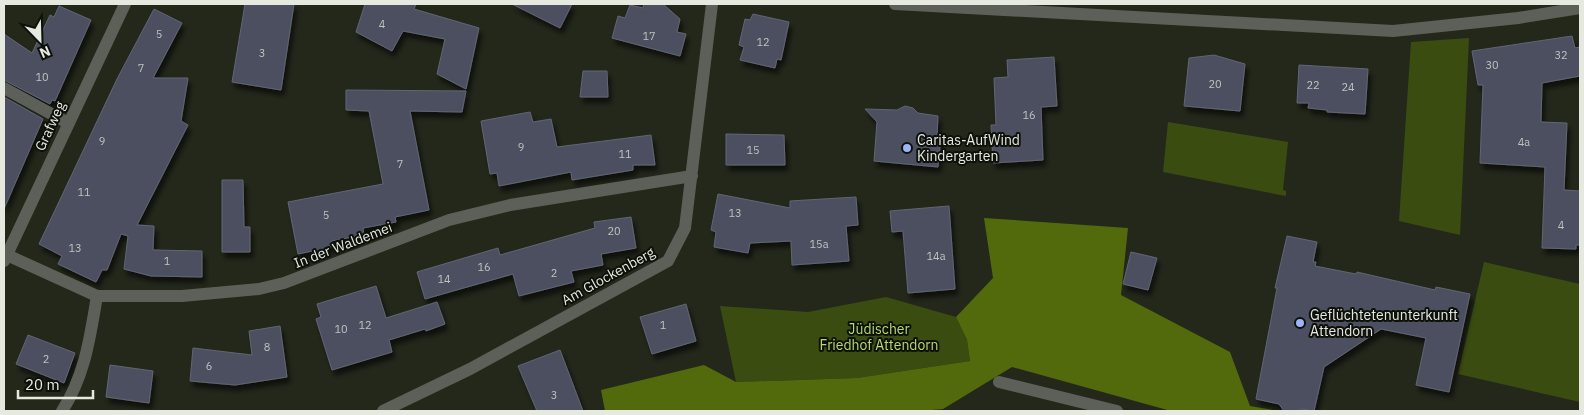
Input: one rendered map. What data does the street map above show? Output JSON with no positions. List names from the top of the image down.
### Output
{
  "streets": {
    "street": ["Grafweg", "In der Waldemei", "Am Glockenberg"]
  },
  "crossings": [
    ["Grafweg", "In der Waldemei"],
    ["In der Waldemei", "Am Glockenberg"]
  ],
  "parks": ["Jüdischer Friedhof Attendorn"],
  "places": ["Caritas-AufWind Kindergarten", "Geflüchtetenunterkunft Attendorn"],
  "house_numbers": [
    "4",
    "5",
    "17",
    "12",
    "3",
    "32",
    "30",
    "7",
    "10",
    "20",
    "22",
    "24",
    "16",
    "9",
    "4a",
    "9",
    "15",
    "11",
    "7",
    "11",
    "13",
    "5",
    "4",
    "20",
    "15a",
    "13",
    "14a",
    "1",
    "16",
    "2",
    "14",
    "12",
    "1",
    "10",
    "8",
    "2",
    "6",
    "3"
  ],
  "scale_bar": "20 m",
  "north": "bottom right"
}
